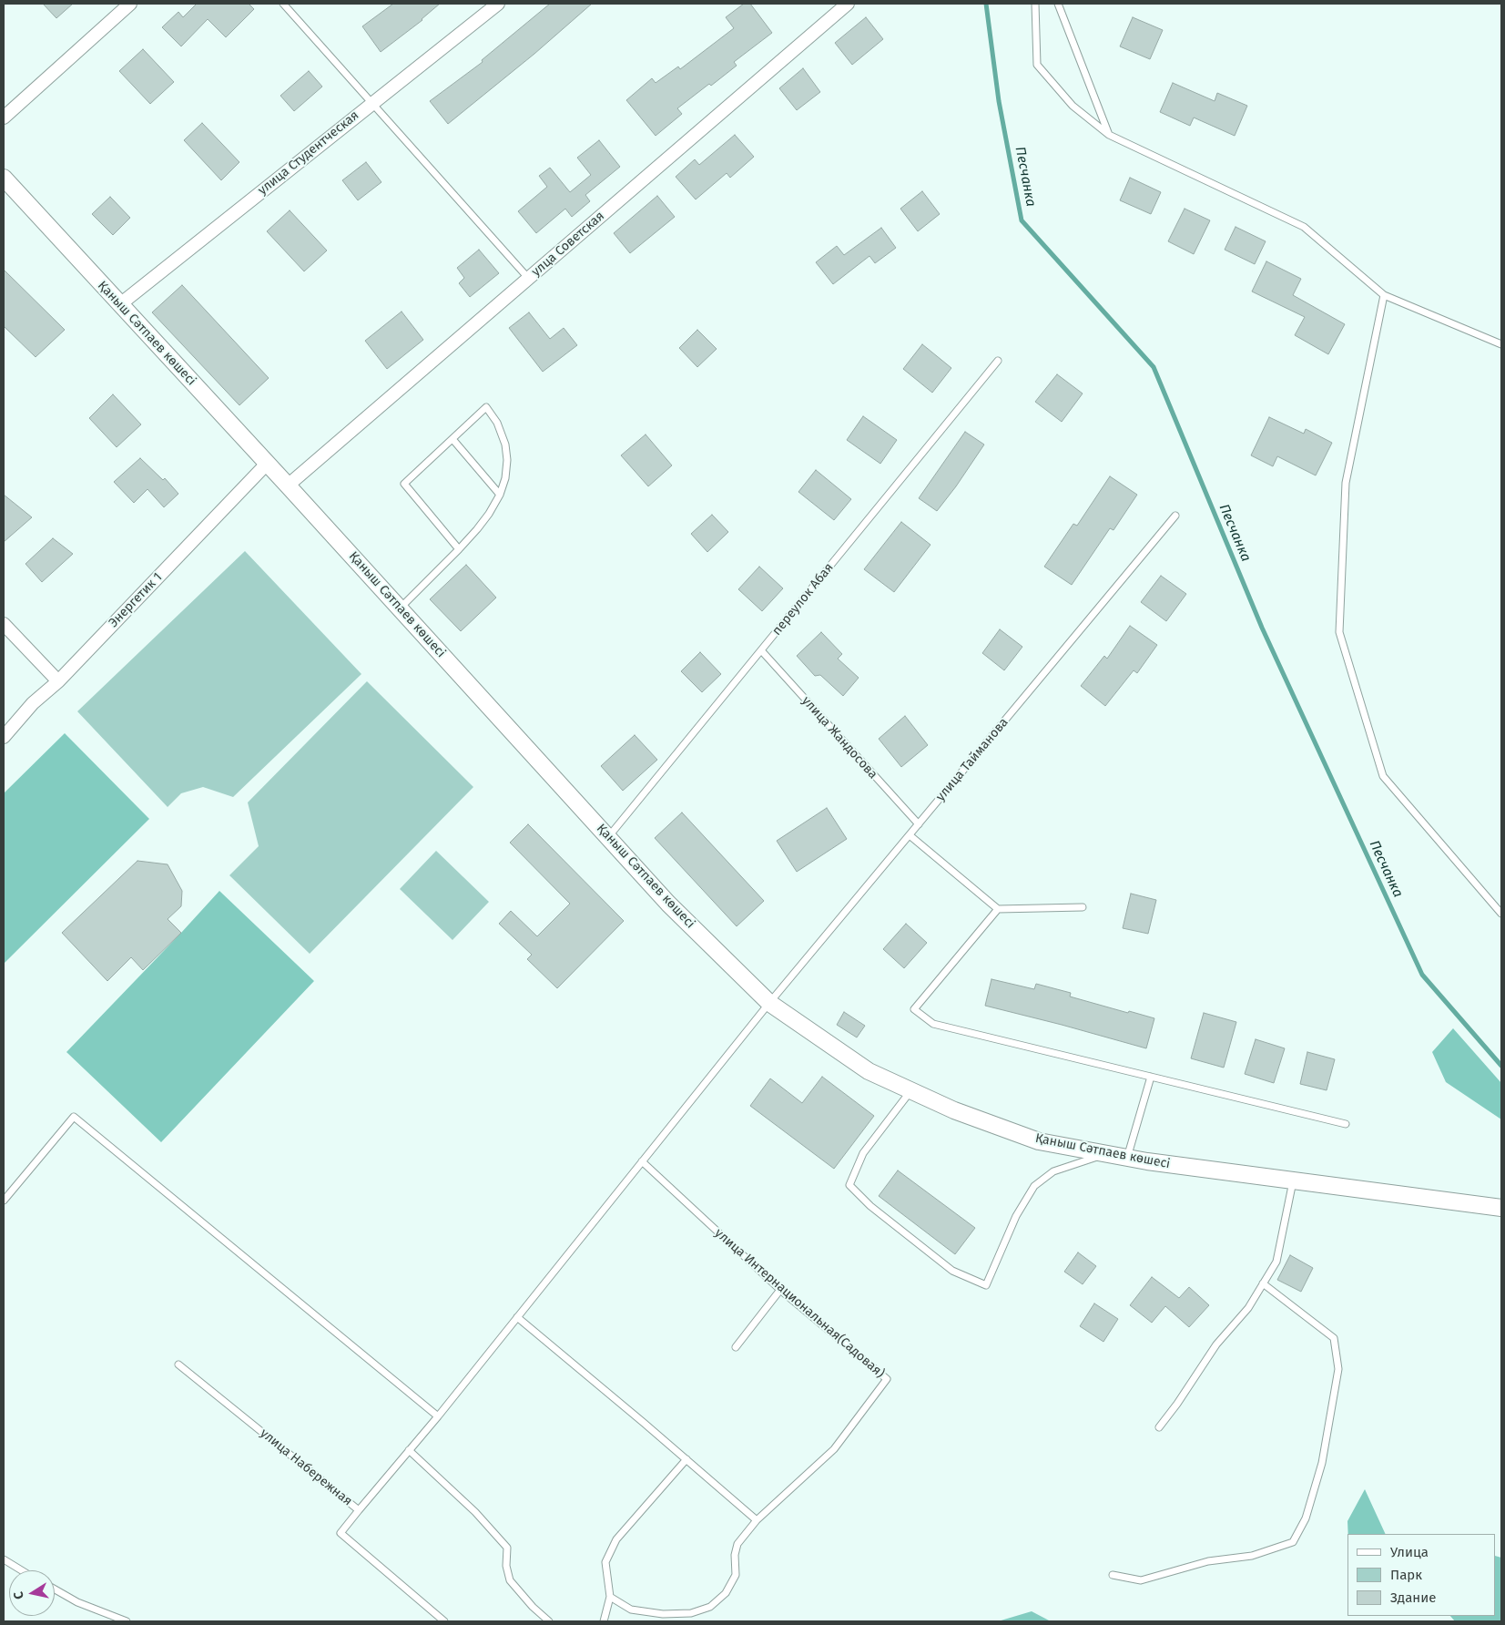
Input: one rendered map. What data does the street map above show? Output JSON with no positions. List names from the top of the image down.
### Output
{
  "streets": {
    "street": [
      "улица Студентческая",
      "улца Советская",
      "Қаныш Сәтпаев көшесі",
      "Энергетик 1"
    ],
    "lane": [
      "переулок Абая",
      "улица Жандосова",
      "улица Тайманова",
      "улица Интернациональная(Садовая)",
      "улица Набережная"
    ]
  },
  "crossings": [
    ["улица Студентческая", "Қаныш Сәтпаев көшесі"],
    ["улца Советская", "Қаныш Сәтпаев көшесі"],
    ["Қаныш Сәтпаев көшесі", "переулок Абая"],
    ["Қаныш Сәтпаев көшесі", "Энергетик 1"],
    ["Қаныш Сәтпаев көшесі", "улица Тайманова"],
    ["переулок Абая", "улица Жандосова"],
    ["улица Жандосова", "улица Тайманова"],
    ["улица Тайманова", "улица Интернациональная(Садовая)"],
    ["улица Тайманова", "улица Набережная"],
    ["улица Интернациональная(Садовая)", "улица Набережная"]
  ],
  "water": ["Песчанка"],
  "legend": ["Улица", "Парк", "Здание"],
  "north": "left"
}
